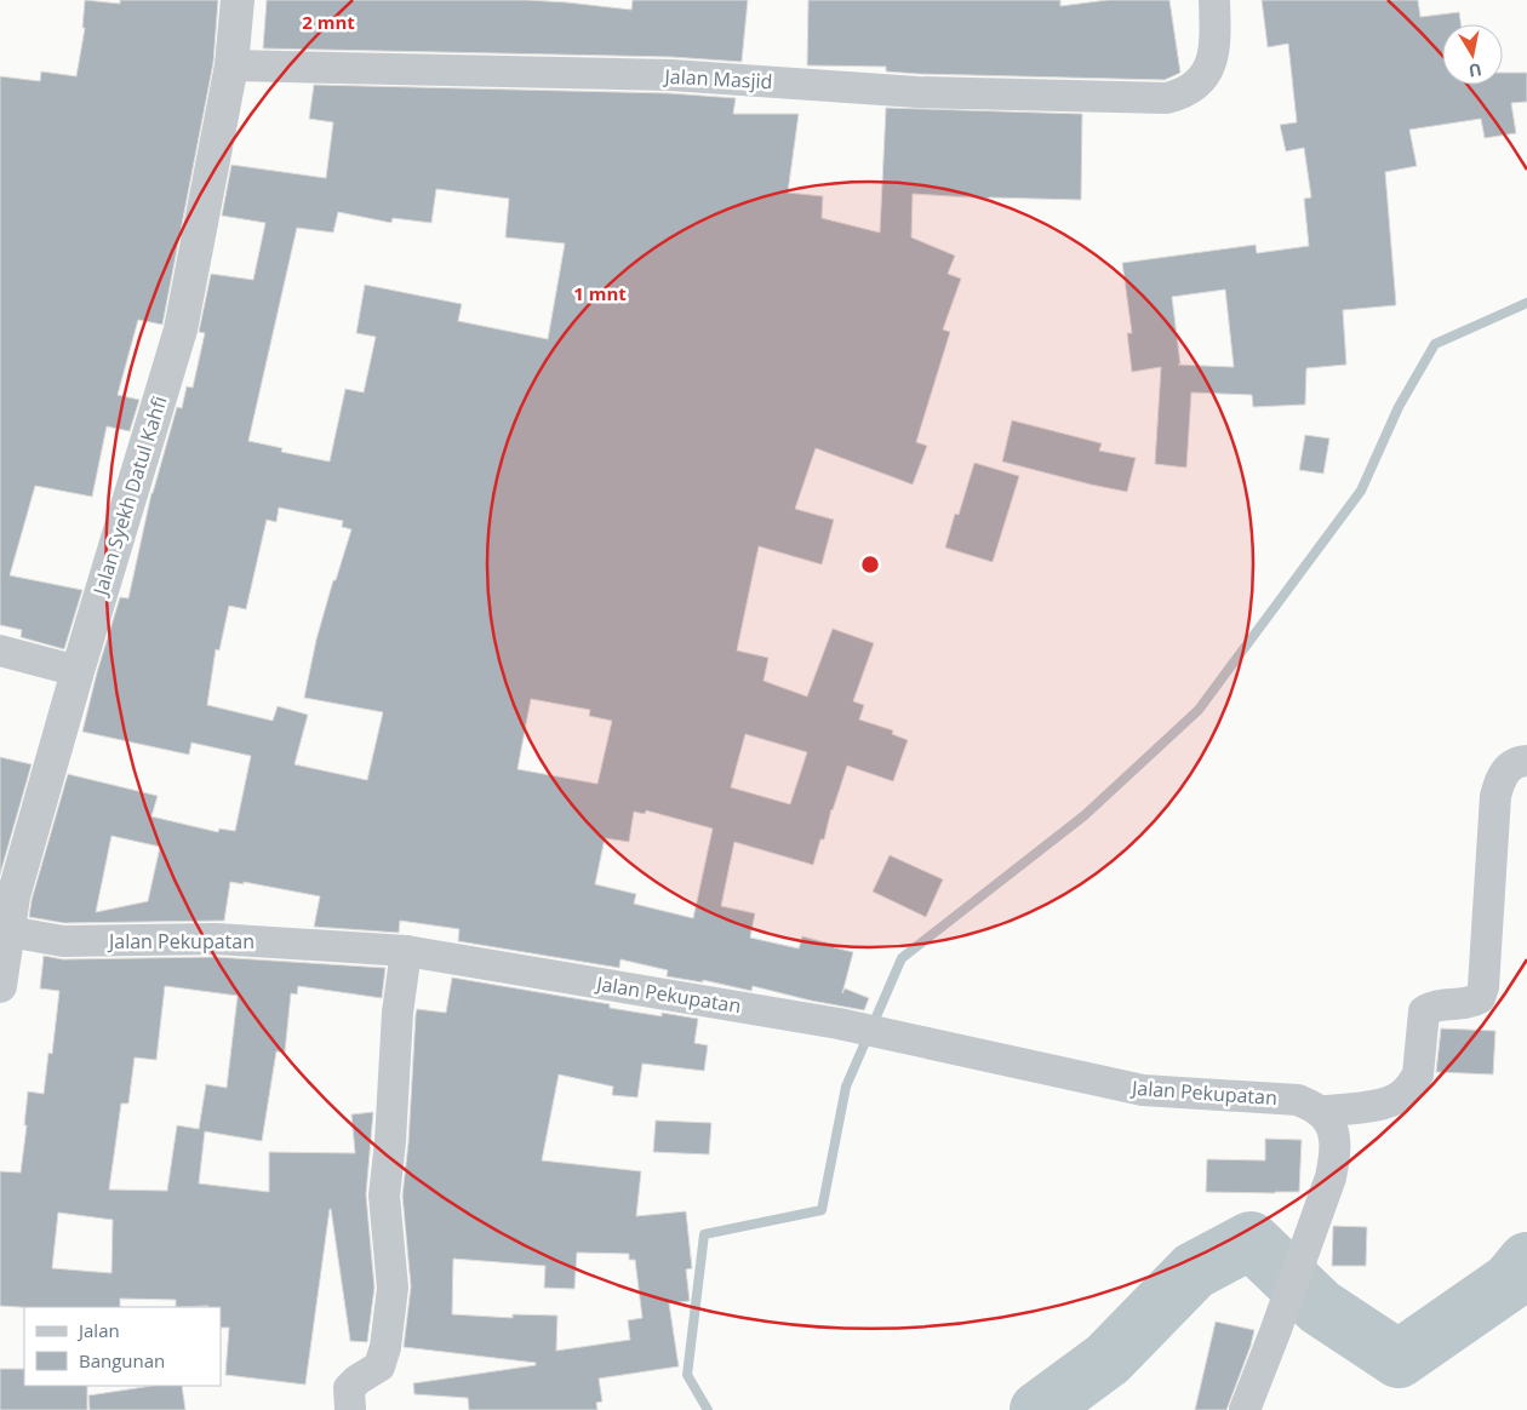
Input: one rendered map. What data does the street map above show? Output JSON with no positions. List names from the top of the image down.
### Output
{
  "streets": {
    "street": ["Jalan Masjid", "Jalan Syekh Datul Kahfi", "Jalan Pekupatan"]
  },
  "crossings": [
    ["Jalan Masjid", "Jalan Syekh Datul Kahfi"],
    ["Jalan Syekh Datul Kahfi", "Jalan Pekupatan"]
  ],
  "legend": ["Jalan", "Bangunan"],
  "north": "bottom",
  "rings": ["2 mnt", "1 mnt"]
}
